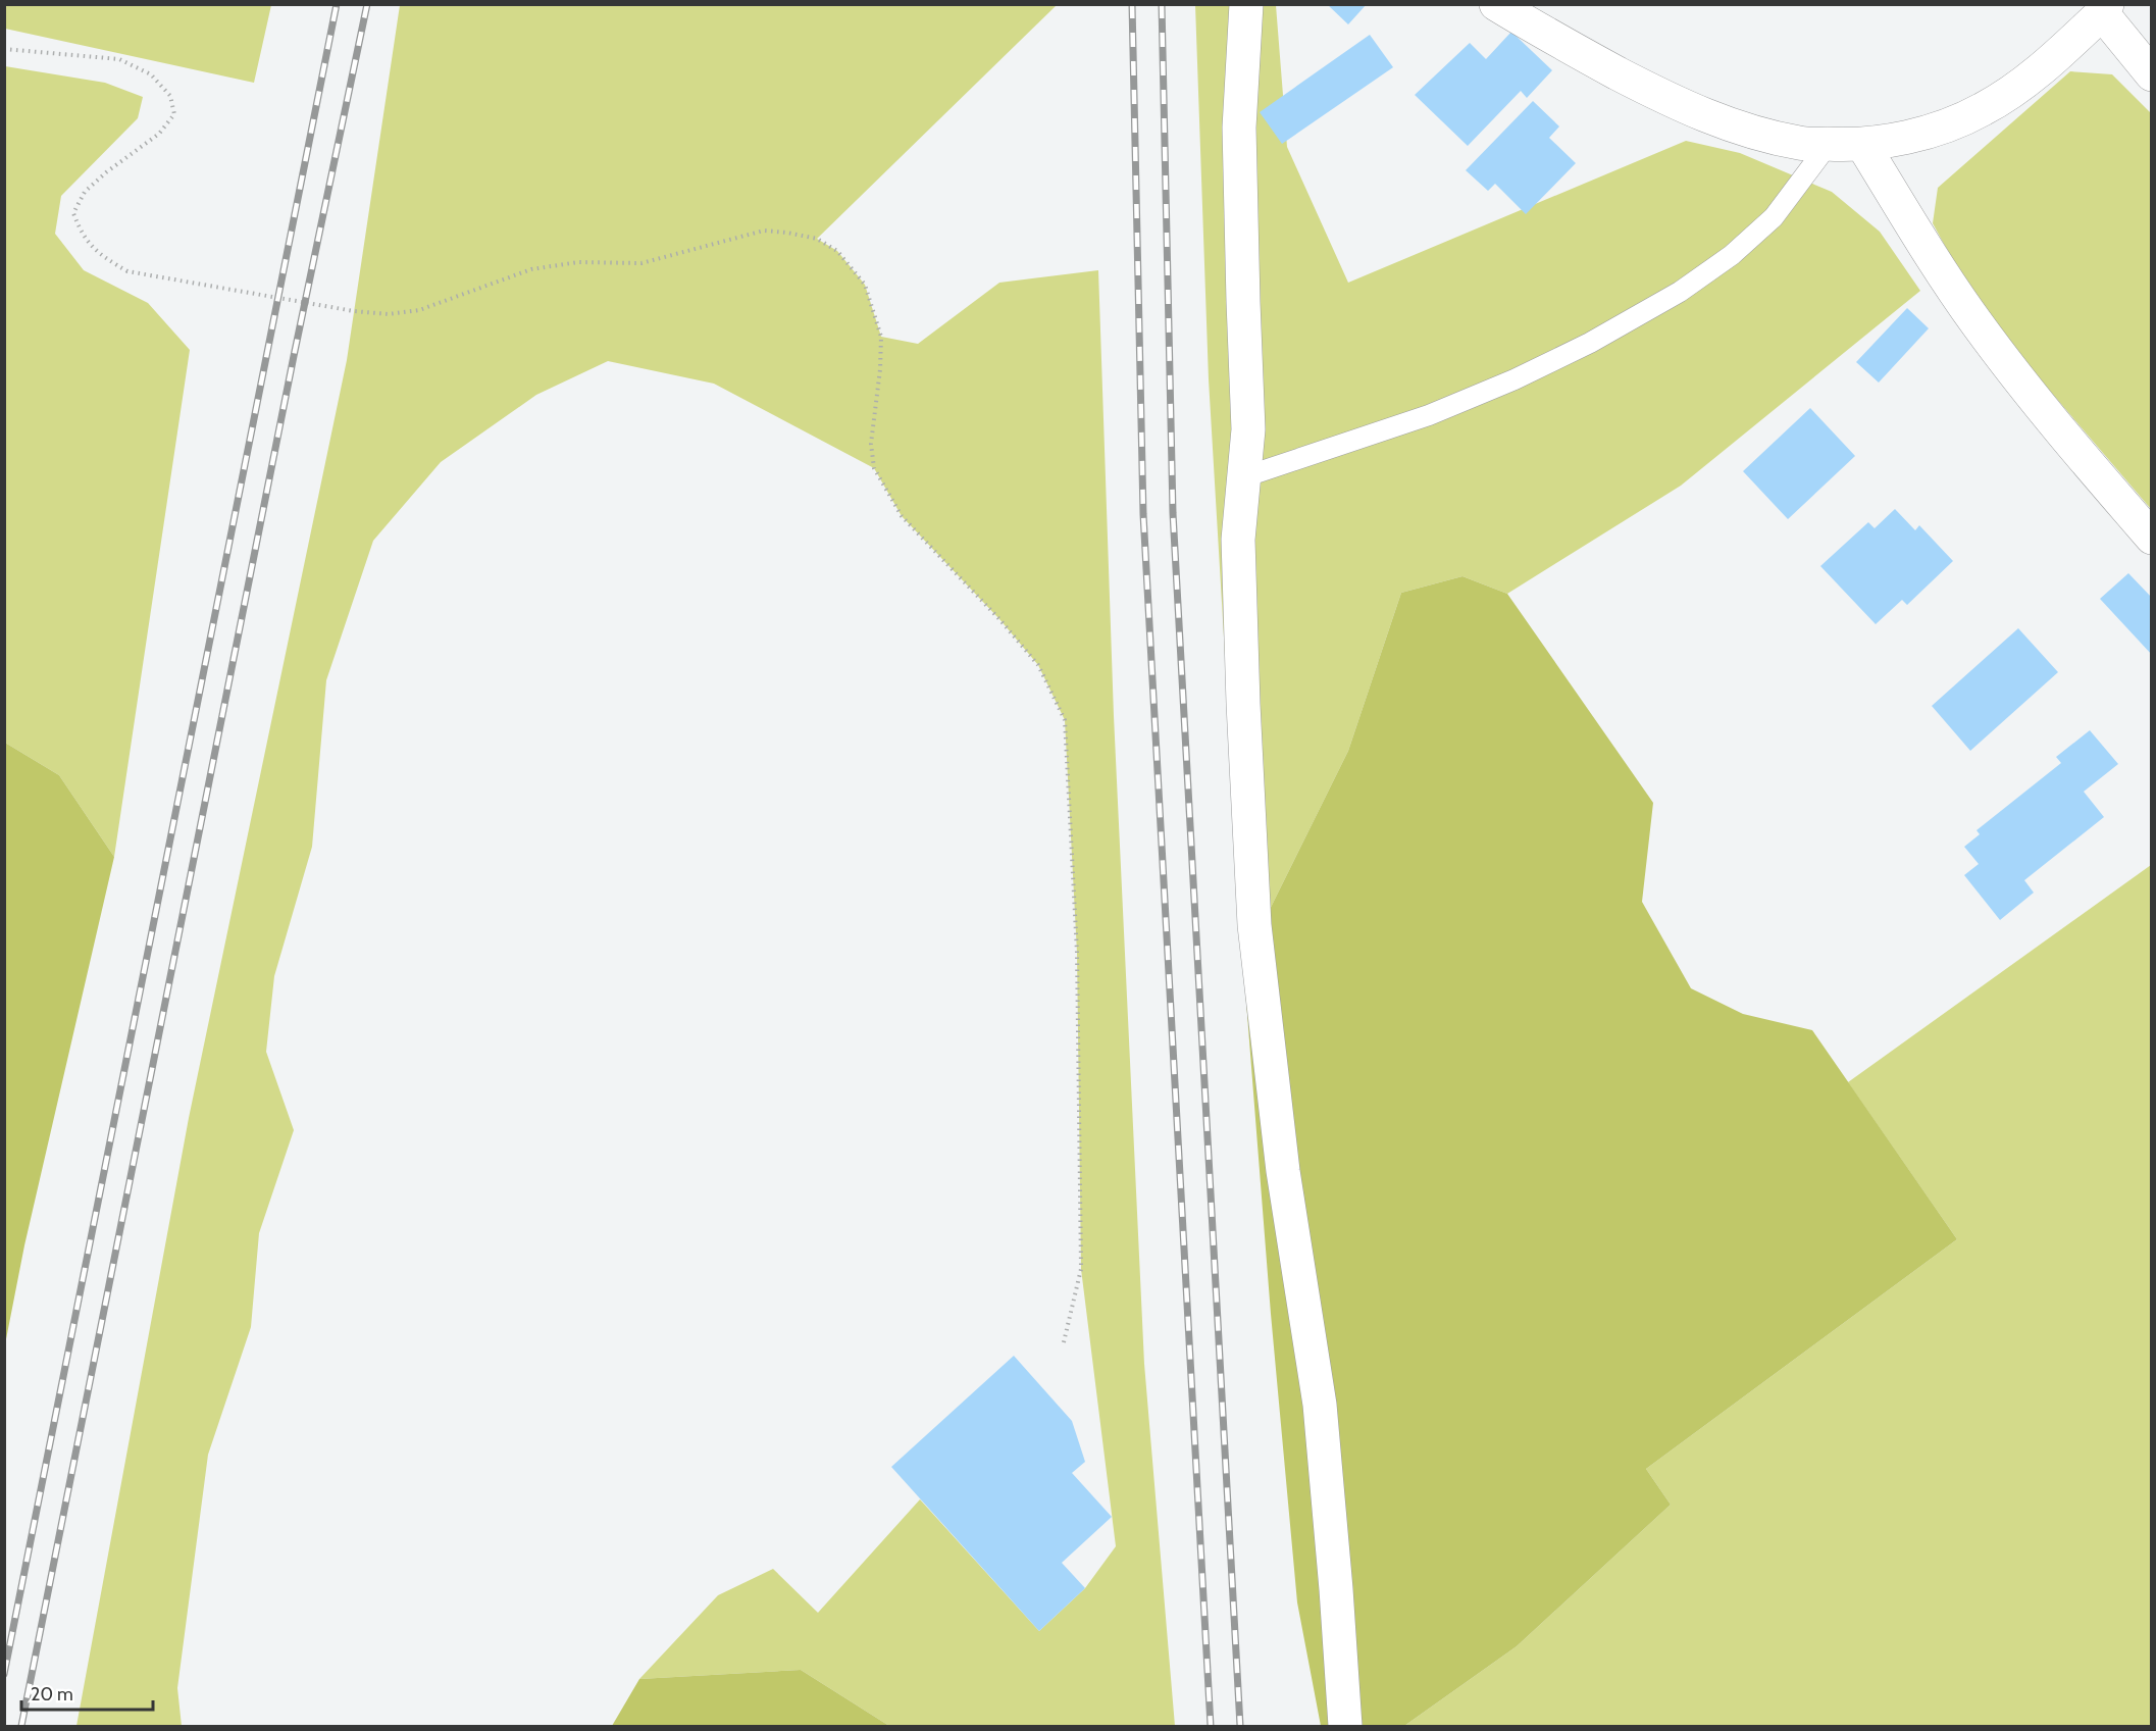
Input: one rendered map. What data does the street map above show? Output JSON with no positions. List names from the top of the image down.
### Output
{
  "scale_bar": "20 m"
}
